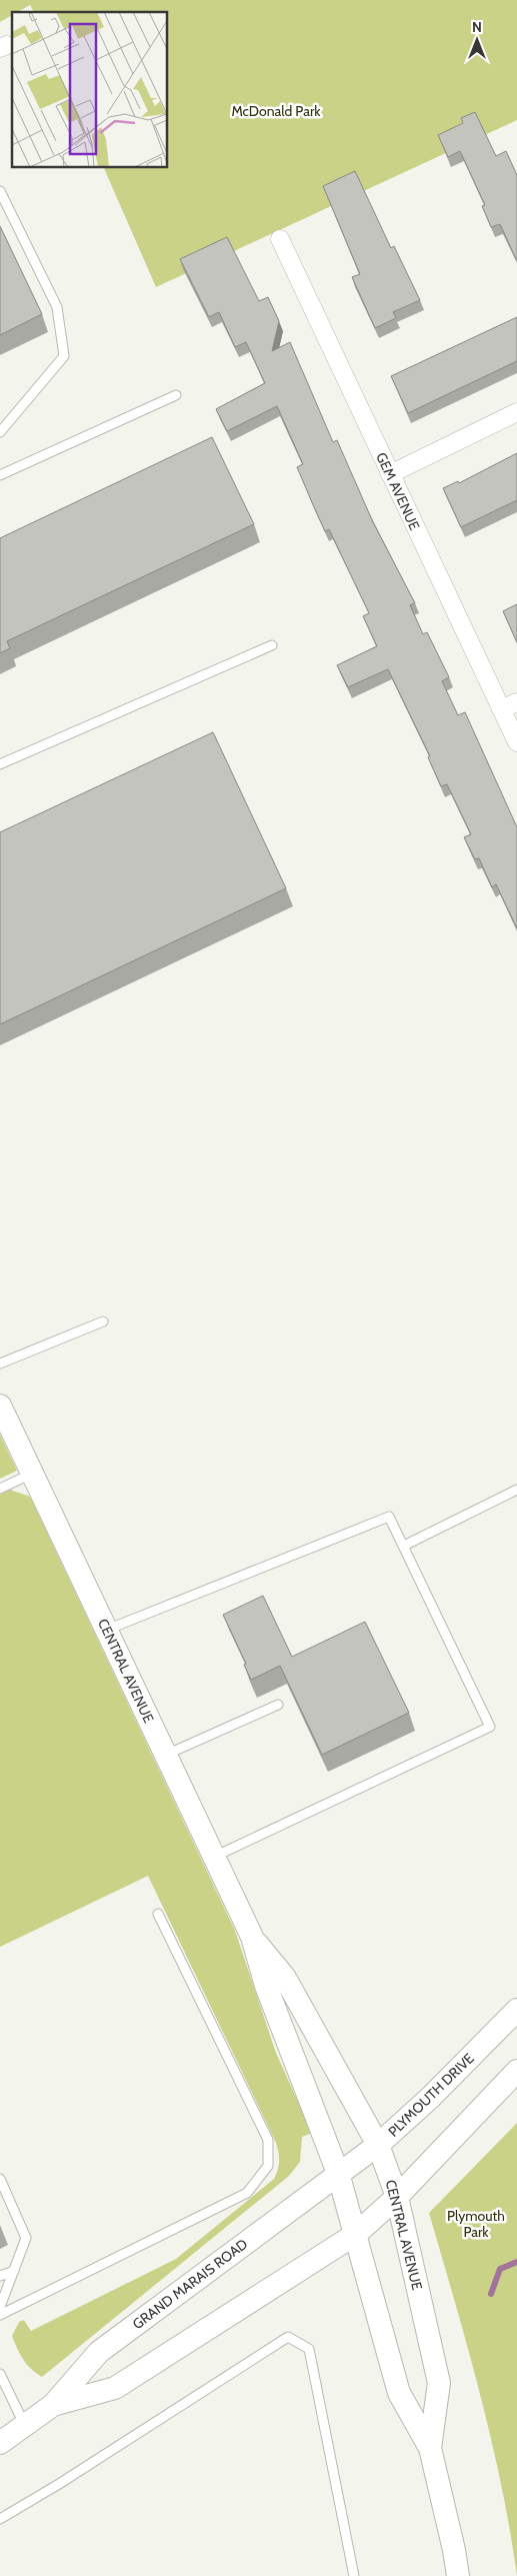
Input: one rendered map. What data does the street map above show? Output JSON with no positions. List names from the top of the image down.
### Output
{
  "streets": {
    "street": [
      "GEM AVENUE",
      "CENTRAL AVENUE",
      "PLYMOUTH DRIVE",
      "GRAND MARAIS ROAD"
    ]
  },
  "crossings": [
    ["CENTRAL AVENUE", "PLYMOUTH DRIVE"],
    ["CENTRAL AVENUE", "GRAND MARAIS ROAD"],
    ["PLYMOUTH DRIVE", "GRAND MARAIS ROAD"]
  ],
  "parks": ["McDonald Park", "Plymouth Park"],
  "north": "top"
}
